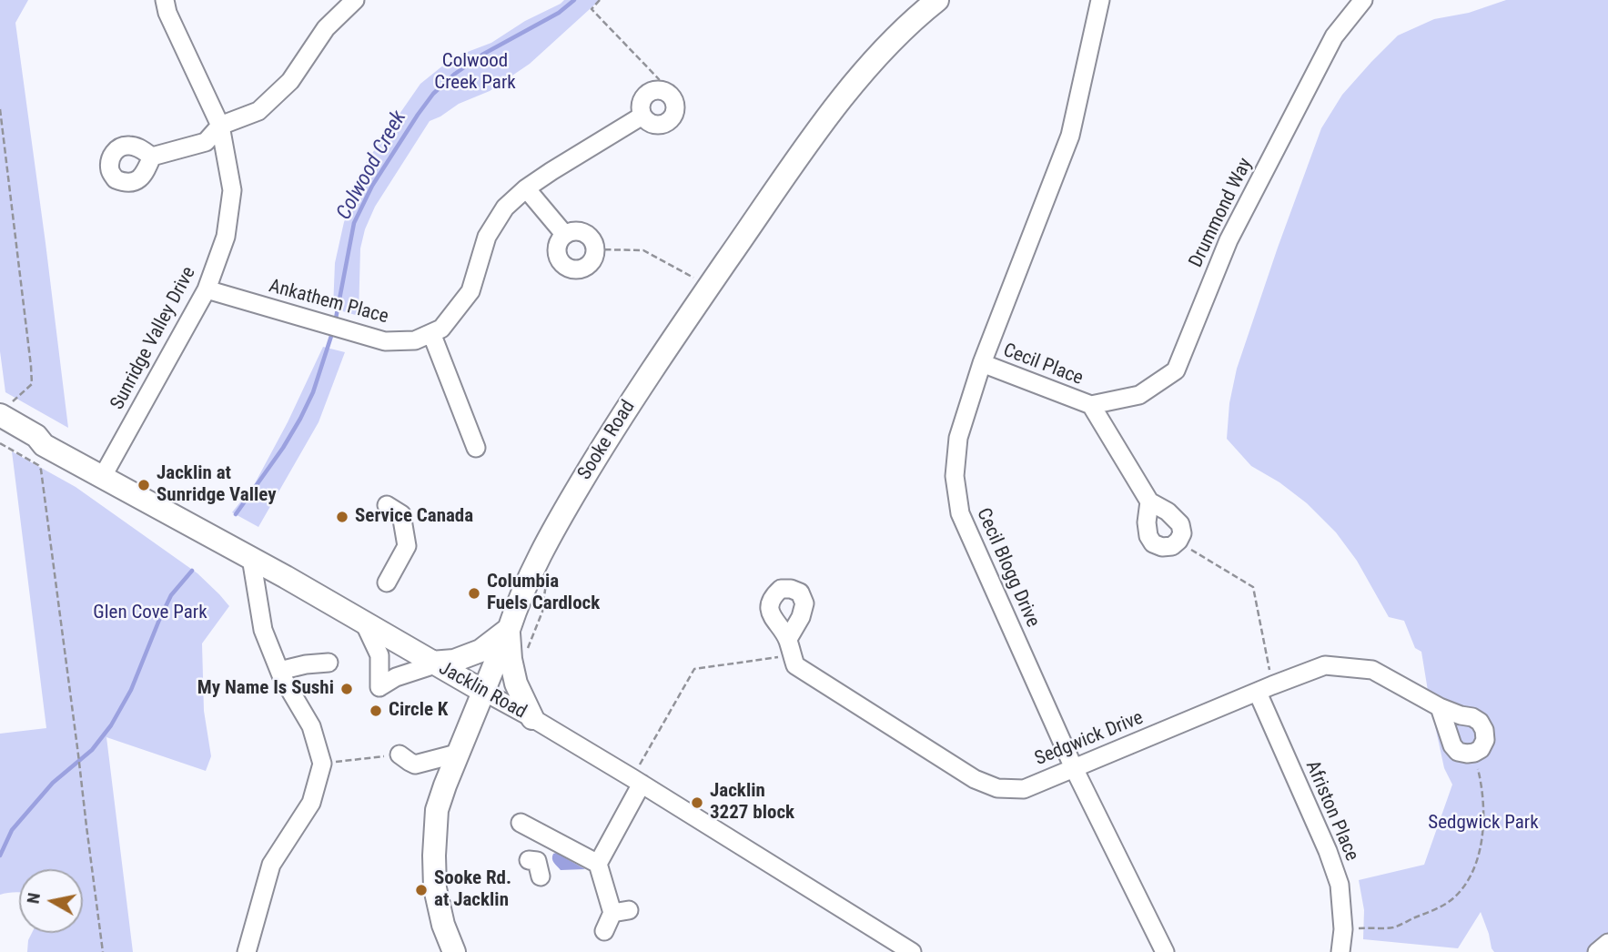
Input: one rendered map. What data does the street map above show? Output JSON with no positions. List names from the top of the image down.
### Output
{
  "streets": {
    "main road": ["Sooke Road", "Jacklin Road"],
    "street": [
      "Drummond Way",
      "Ankathem Place",
      "Sunridge Valley Drive",
      "Cecil Place",
      "Cecil Blogg Drive",
      "Sedgwick Drive",
      "Afriston Place"
    ]
  },
  "crossings": [
    ["Drummond Way", "Cecil Place"],
    ["Ankathem Place", "Sunridge Valley Drive"],
    ["Sunridge Valley Drive", "Jacklin Road"],
    ["Cecil Place", "Cecil Blogg Drive"],
    ["Sooke Road", "Jacklin Road"],
    ["Cecil Blogg Drive", "Sedgwick Drive"],
    ["Sedgwick Drive", "Afriston Place"]
  ],
  "water": ["Colwood Creek"],
  "parks": ["Colwood Creek Park", "Glen Cove Park", "Sedgwick Park"],
  "places": [
    "Jacklin at Sunridge Valley",
    "Service Canada",
    "Columbia Fuels Cardlock",
    "My Name Is Sushi",
    "Circle K",
    "Jacklin 3227 block",
    "Sooke Rd. at Jacklin"
  ],
  "north": "left"
}
